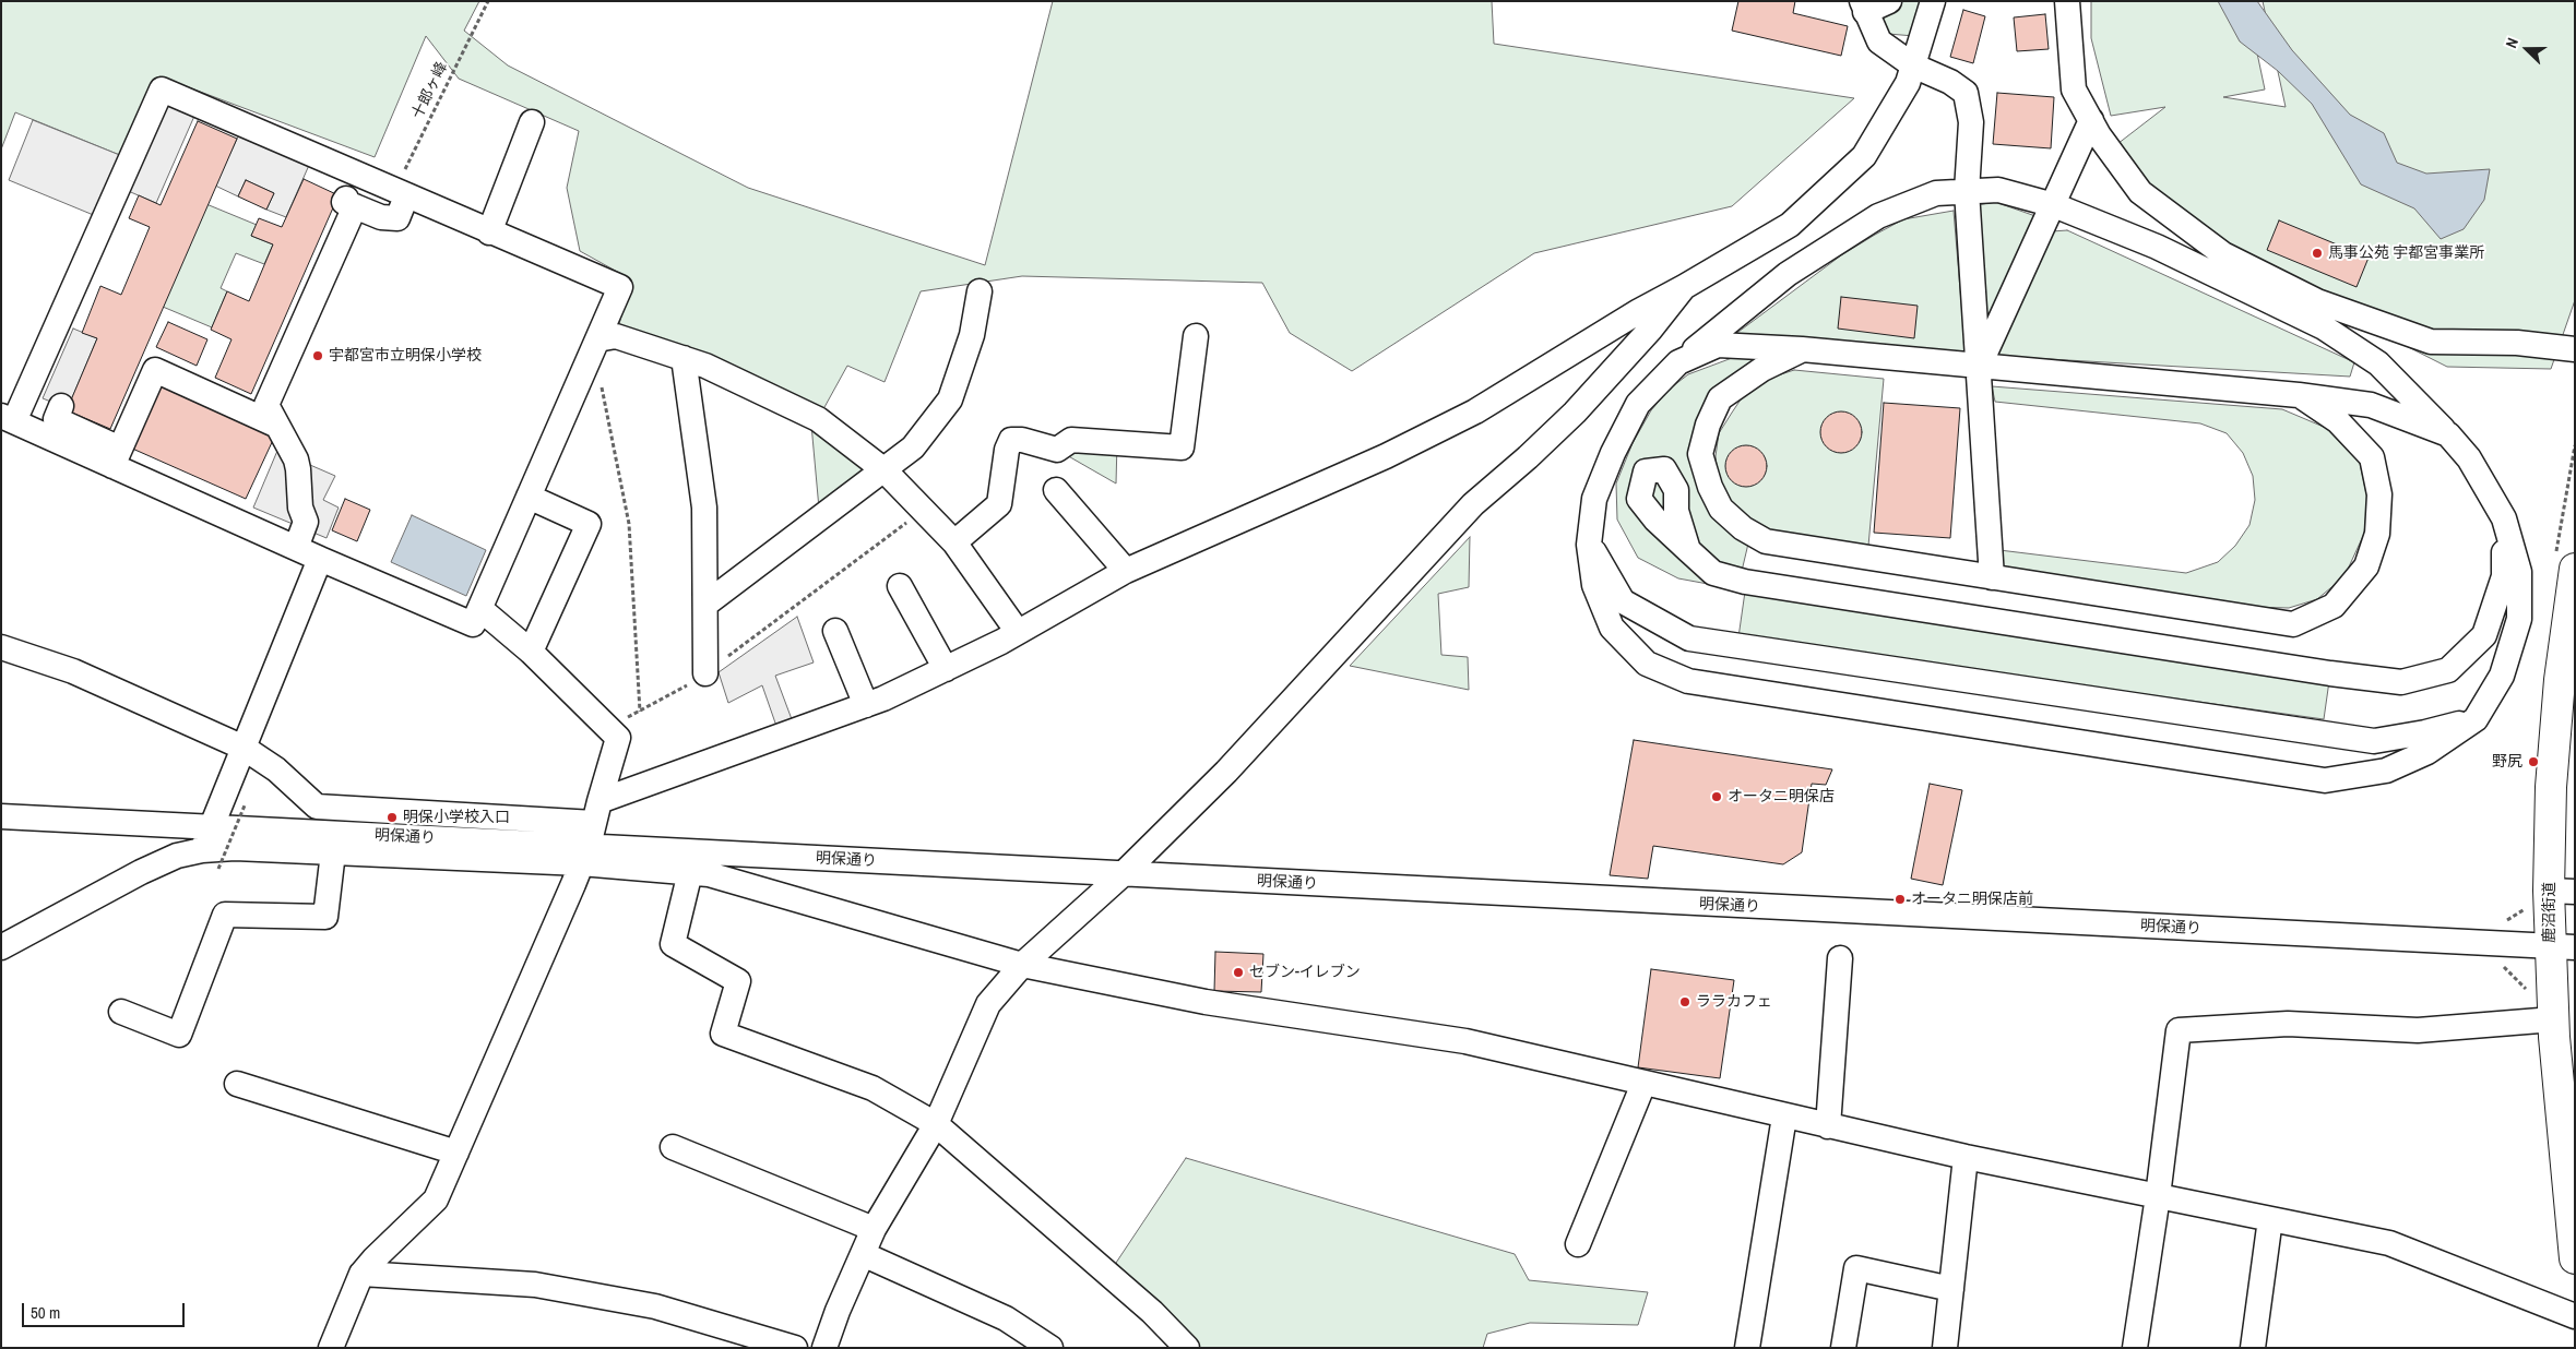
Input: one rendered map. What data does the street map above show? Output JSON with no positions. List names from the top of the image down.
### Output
{
  "streets": {
    "main road": ["鹿沼街道"],
    "street": ["明保通り"],
    "path": ["十郎ヶ峰"]
  },
  "crossings": [
    ["明保通り", "鹿沼街道"]
  ],
  "places": [
    "馬事公苑 宇都宮事業所",
    "宇都宮市立明保小学校",
    "野尻",
    "オータニ明保店",
    "明保小学校入口",
    "オータニ明保店前",
    "セブン-イレブン",
    "ララカフェ"
  ],
  "scale_bar": "50 m",
  "north": "left"
}
